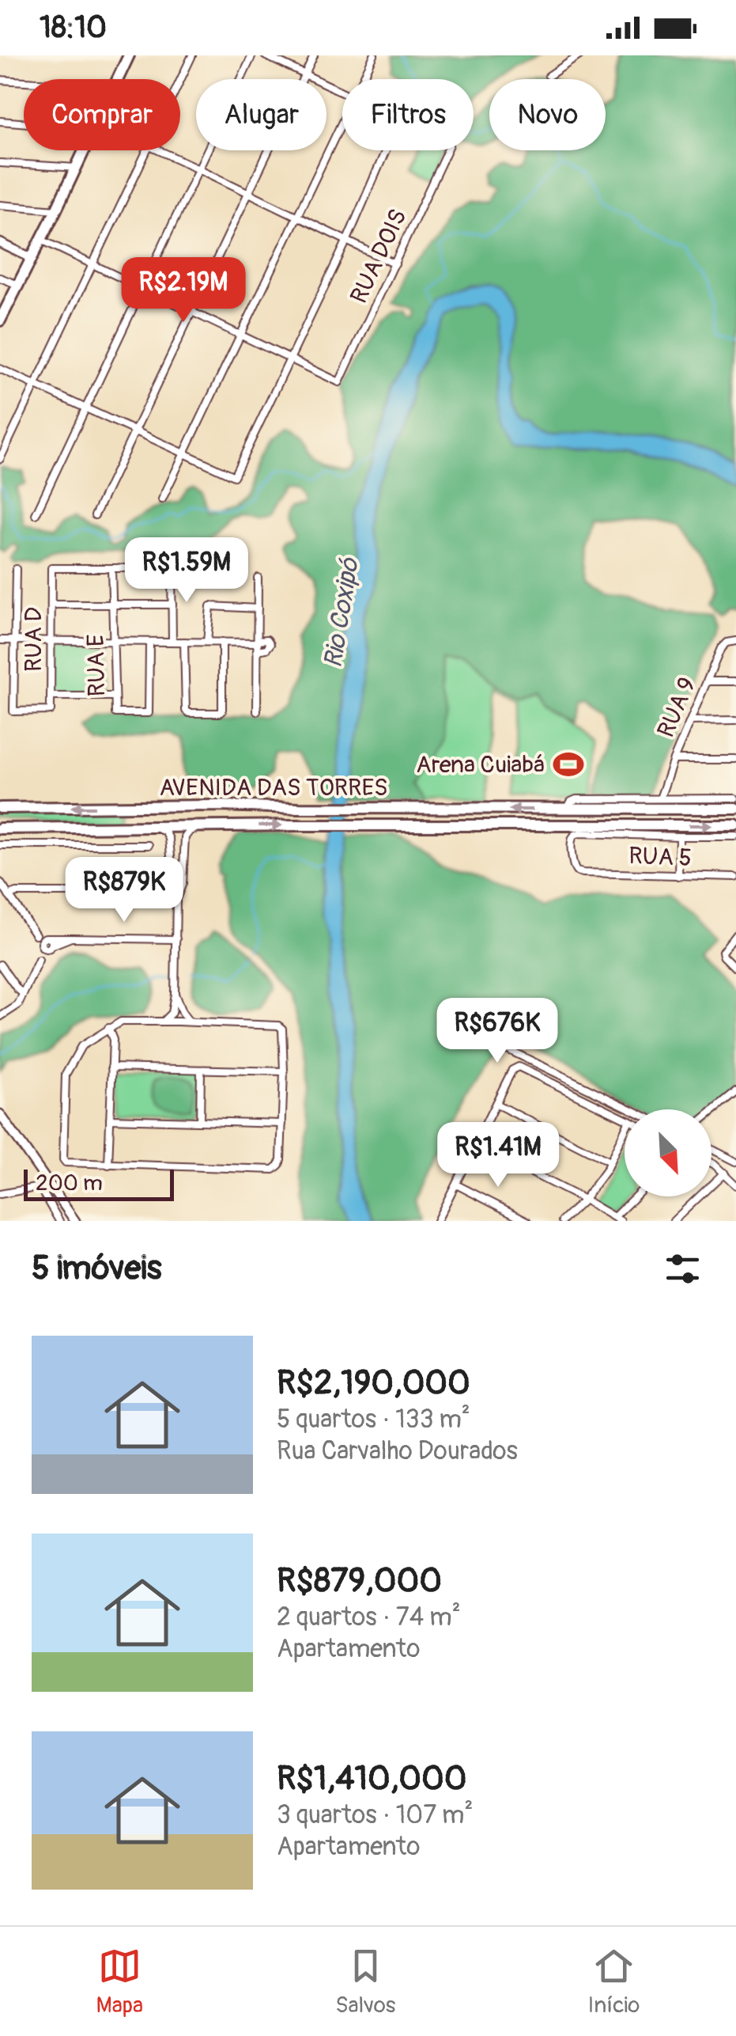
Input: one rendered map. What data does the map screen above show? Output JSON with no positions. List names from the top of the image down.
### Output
{
  "streets": {
    "main road": ["AVENIDA DAS TORRES"],
    "street": [
      "RUA DOIS",
      "RUA D",
      "RUA E",
      "RUA 9",
      "RUA 5"
    ]
  },
  "crossings": [
    ["RUA D", "RUA E"]
  ],
  "water": ["Rio Coxipó"],
  "places": {
    "sports": ["Arena Cuiabá"]
  },
  "scale_bar": "200 m",
  "north": "bottom right",
  "page": {
    "status": "18:10",
    "chip": [
      "Comprar",
      "Alugar",
      "Filtros",
      "Novo"
    ],
    "price": [
      "R$2.19M",
      "R$1.59M",
      "R$879K",
      "R$676K",
      "R$1.41M"
    ],
    "scale": "200 m",
    "heading": "5 imóveis",
    "list": [
      {
        "name": "R$2,190,000",
        "note": "5 quartos · 133 m² · Rua Carvalho Dourados"
      },
      {
        "name": "R$879,000",
        "note": "2 quartos · 74 m² · Apartamento"
      },
      {
        "name": "R$1,410,000",
        "note": "3 quartos · 107 m² · Apartamento"
      }
    ],
    "tabs": ["Mapa", "Salvos", "Início"]
  }
}
